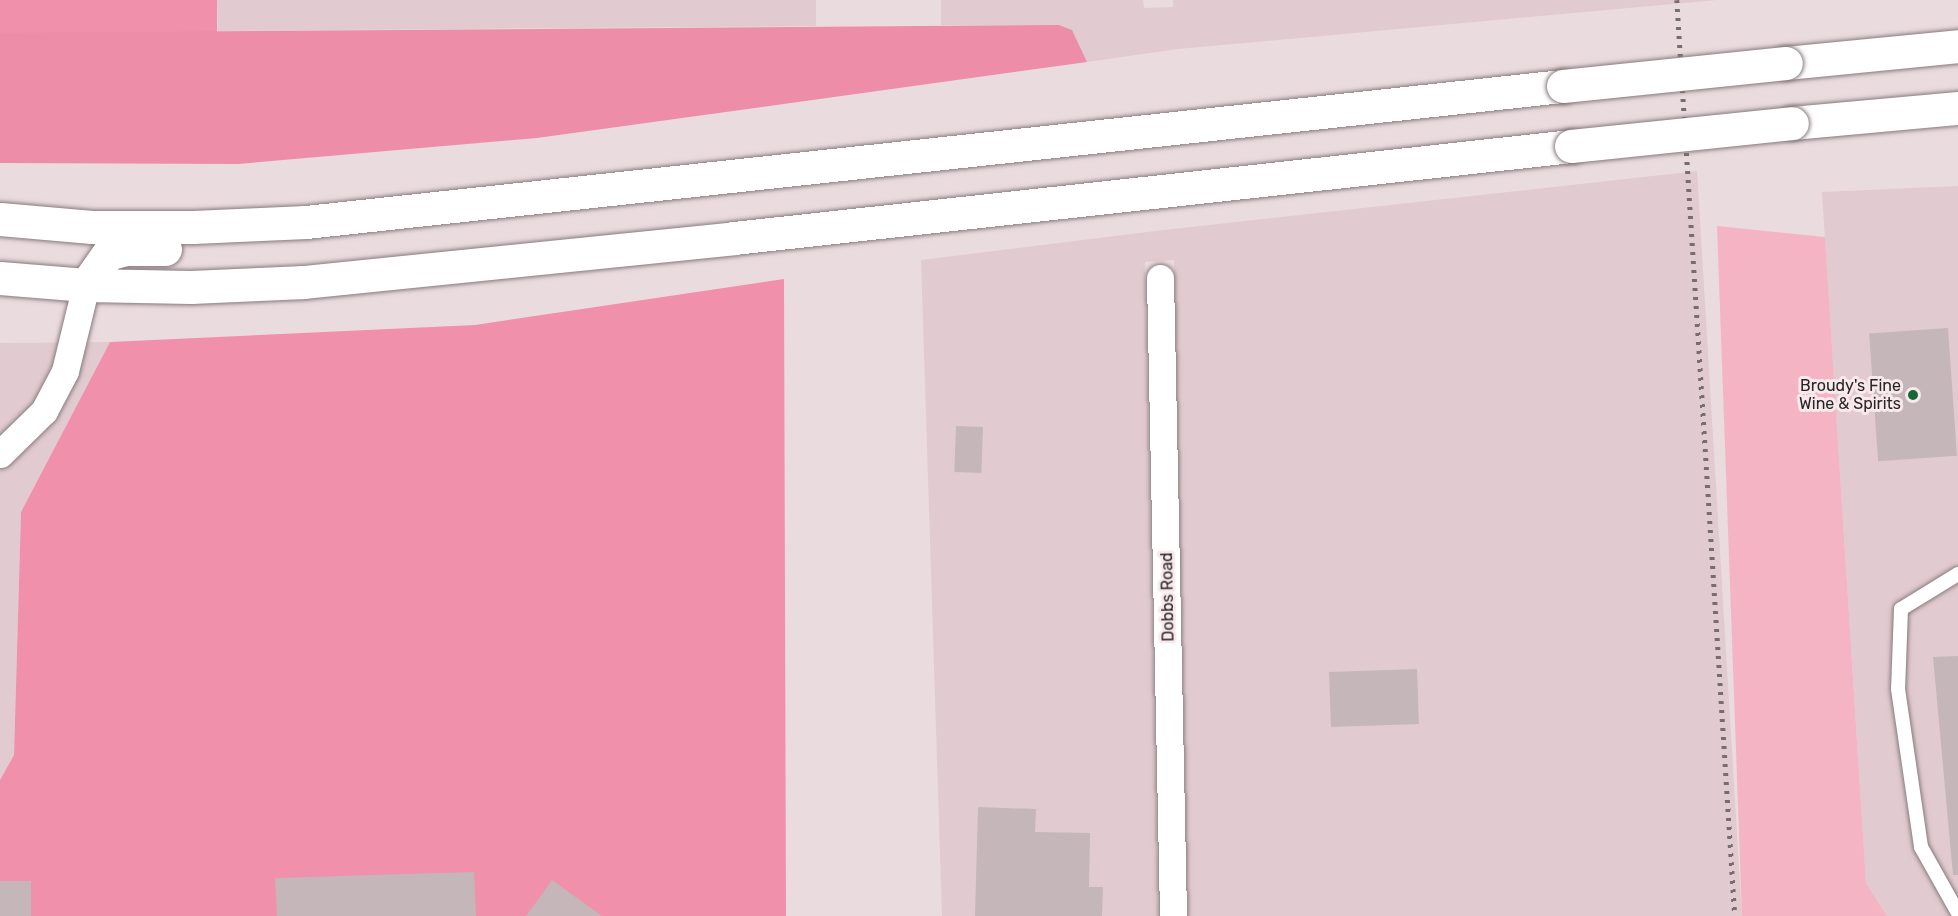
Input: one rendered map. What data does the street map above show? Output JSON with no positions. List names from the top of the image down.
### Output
{
  "streets": {
    "street": ["Dobbs Road"]
  },
  "places": ["Broudy's Fine Wine & Spirits"]
}
